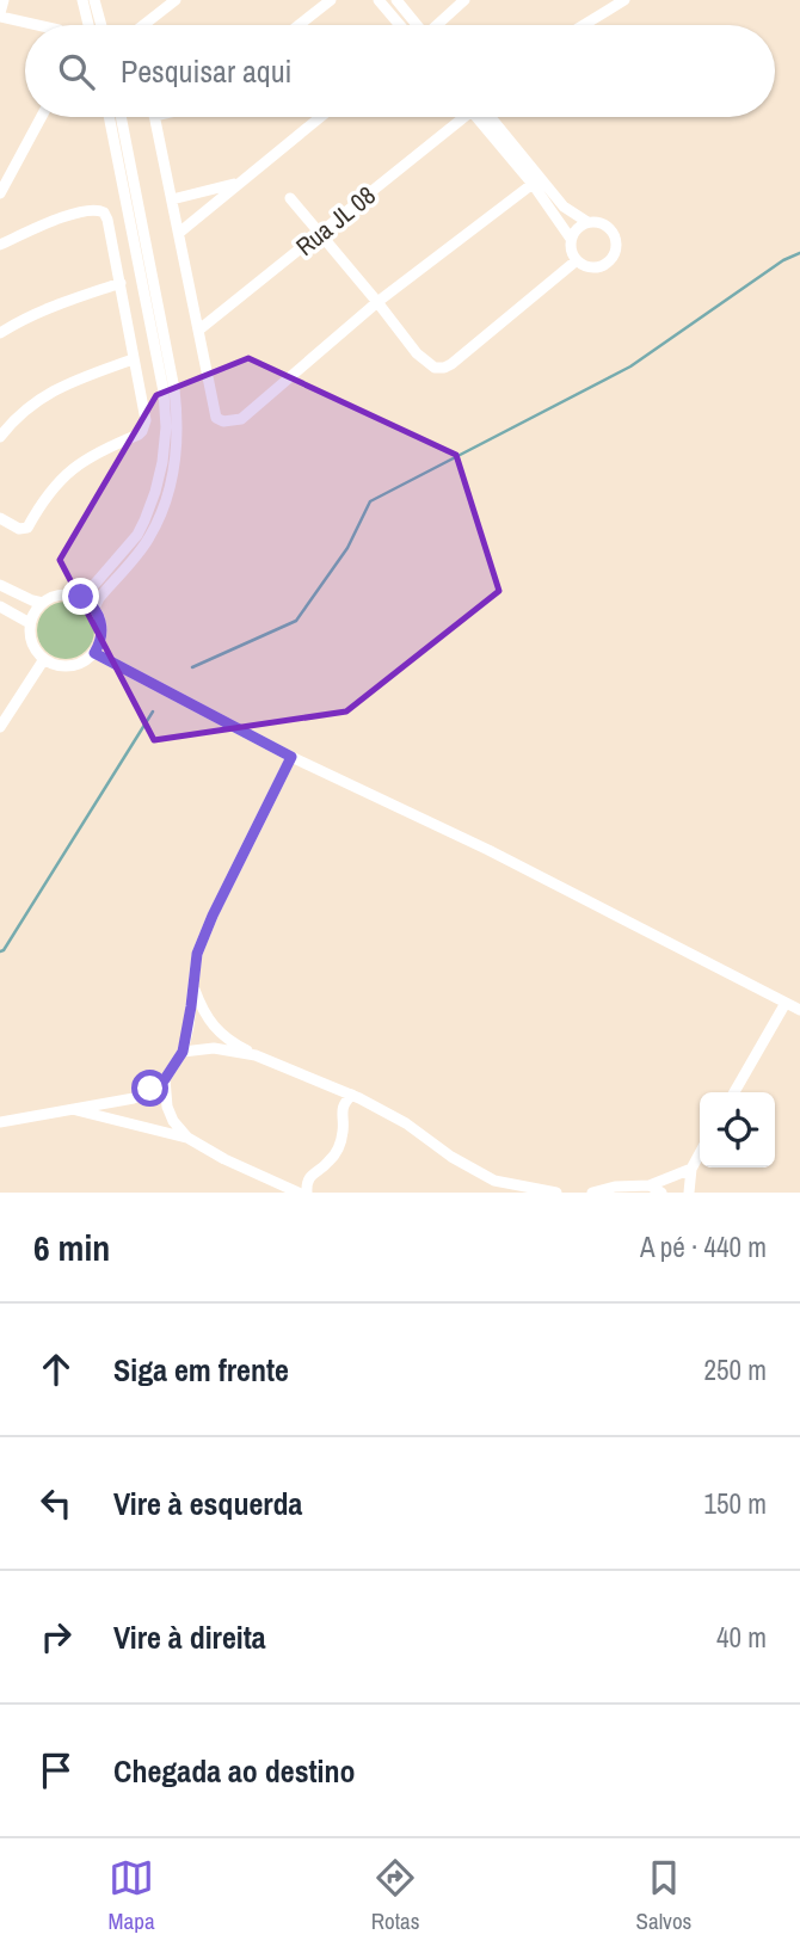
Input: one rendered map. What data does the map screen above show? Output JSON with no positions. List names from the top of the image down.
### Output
{
  "streets": {
    "street": ["Rua JL 08"]
  },
  "page": {
    "search": "Pesquisar aqui",
    "heading": ["6 min", "A pé · 440 m"],
    "list": [
      ["Siga em frente", "250 m"],
      ["Vire à esquerda", "150 m"],
      ["Vire à direita", "40 m"],
      "Chegada ao destino"
    ],
    "nav": ["Mapa", "Rotas", "Salvos"]
  }
}
